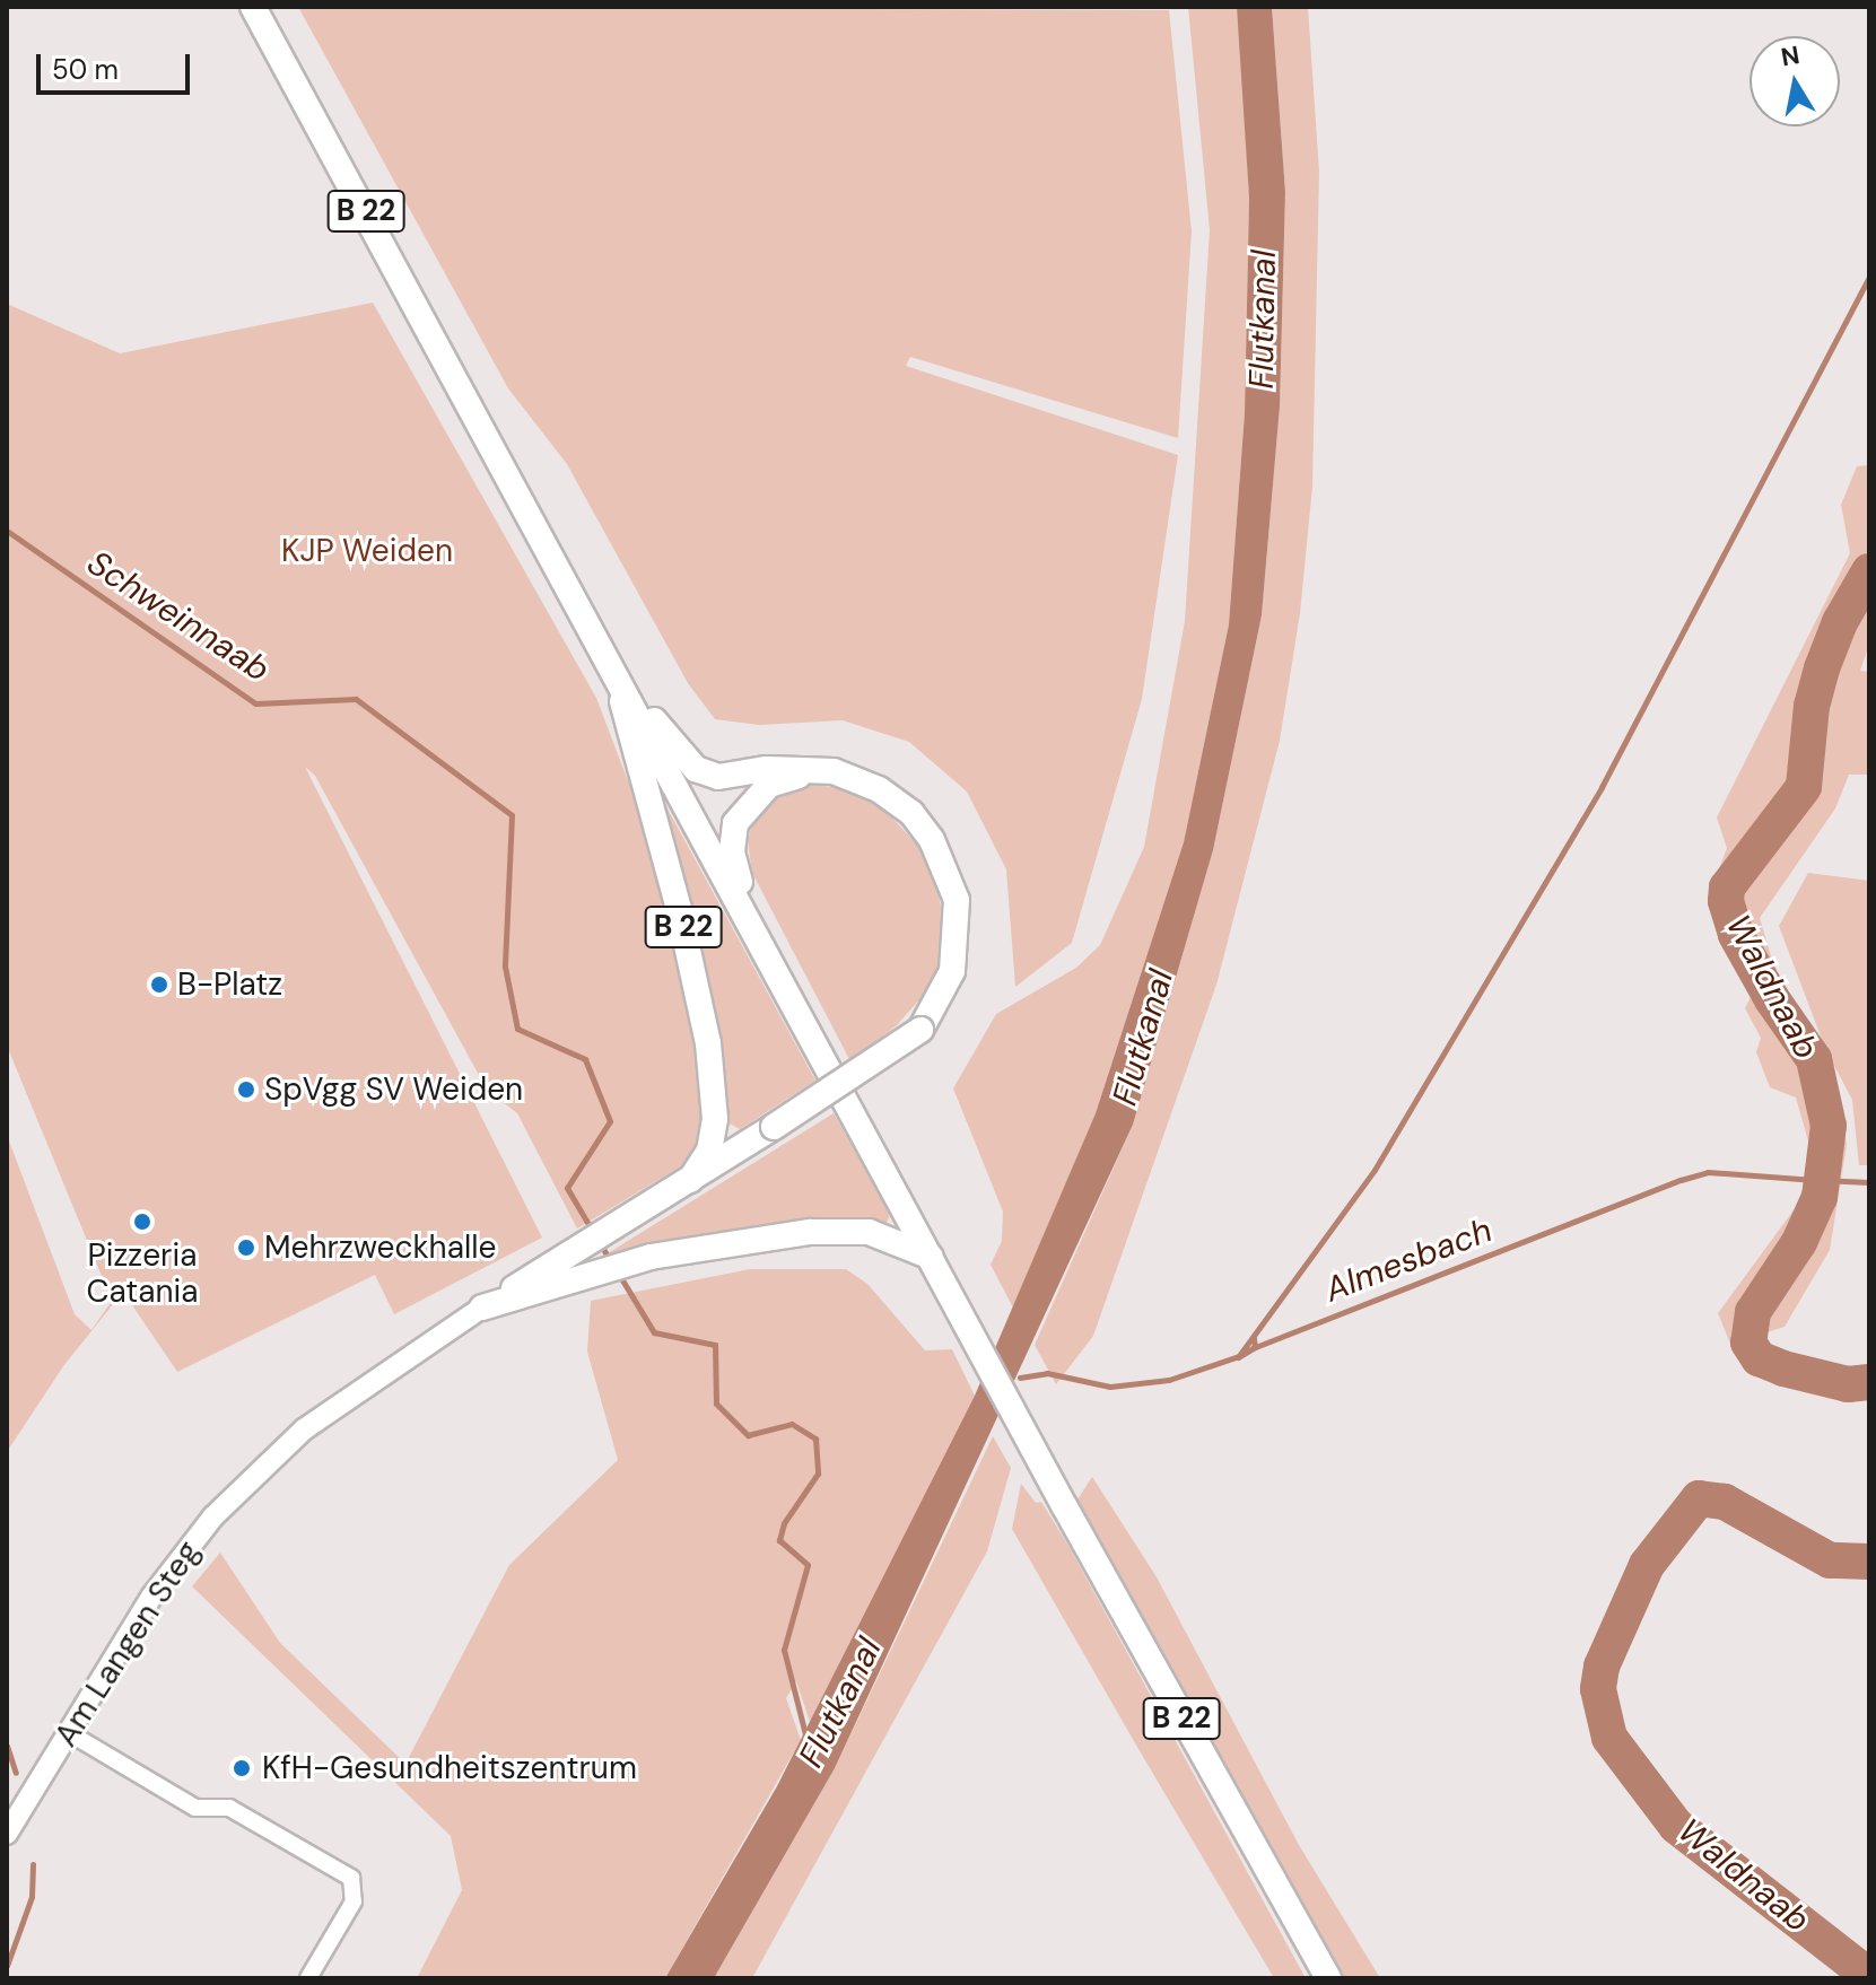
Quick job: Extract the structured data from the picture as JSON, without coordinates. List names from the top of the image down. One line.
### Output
{"streets":{"main road":["B 22"],"street":["Am Langen Steg"]},"water":["Flutkanal","Schweinnaab","Waldnaab","Almesbach"],"parks":["KJP Weiden"],"places":["B-Platz","SpVgg SV Weiden","Pizzeria Catania","Mehrzweckhalle","KfH-Gesundheitszentrum"],"scale_bar":"50 m","north":"top"}
